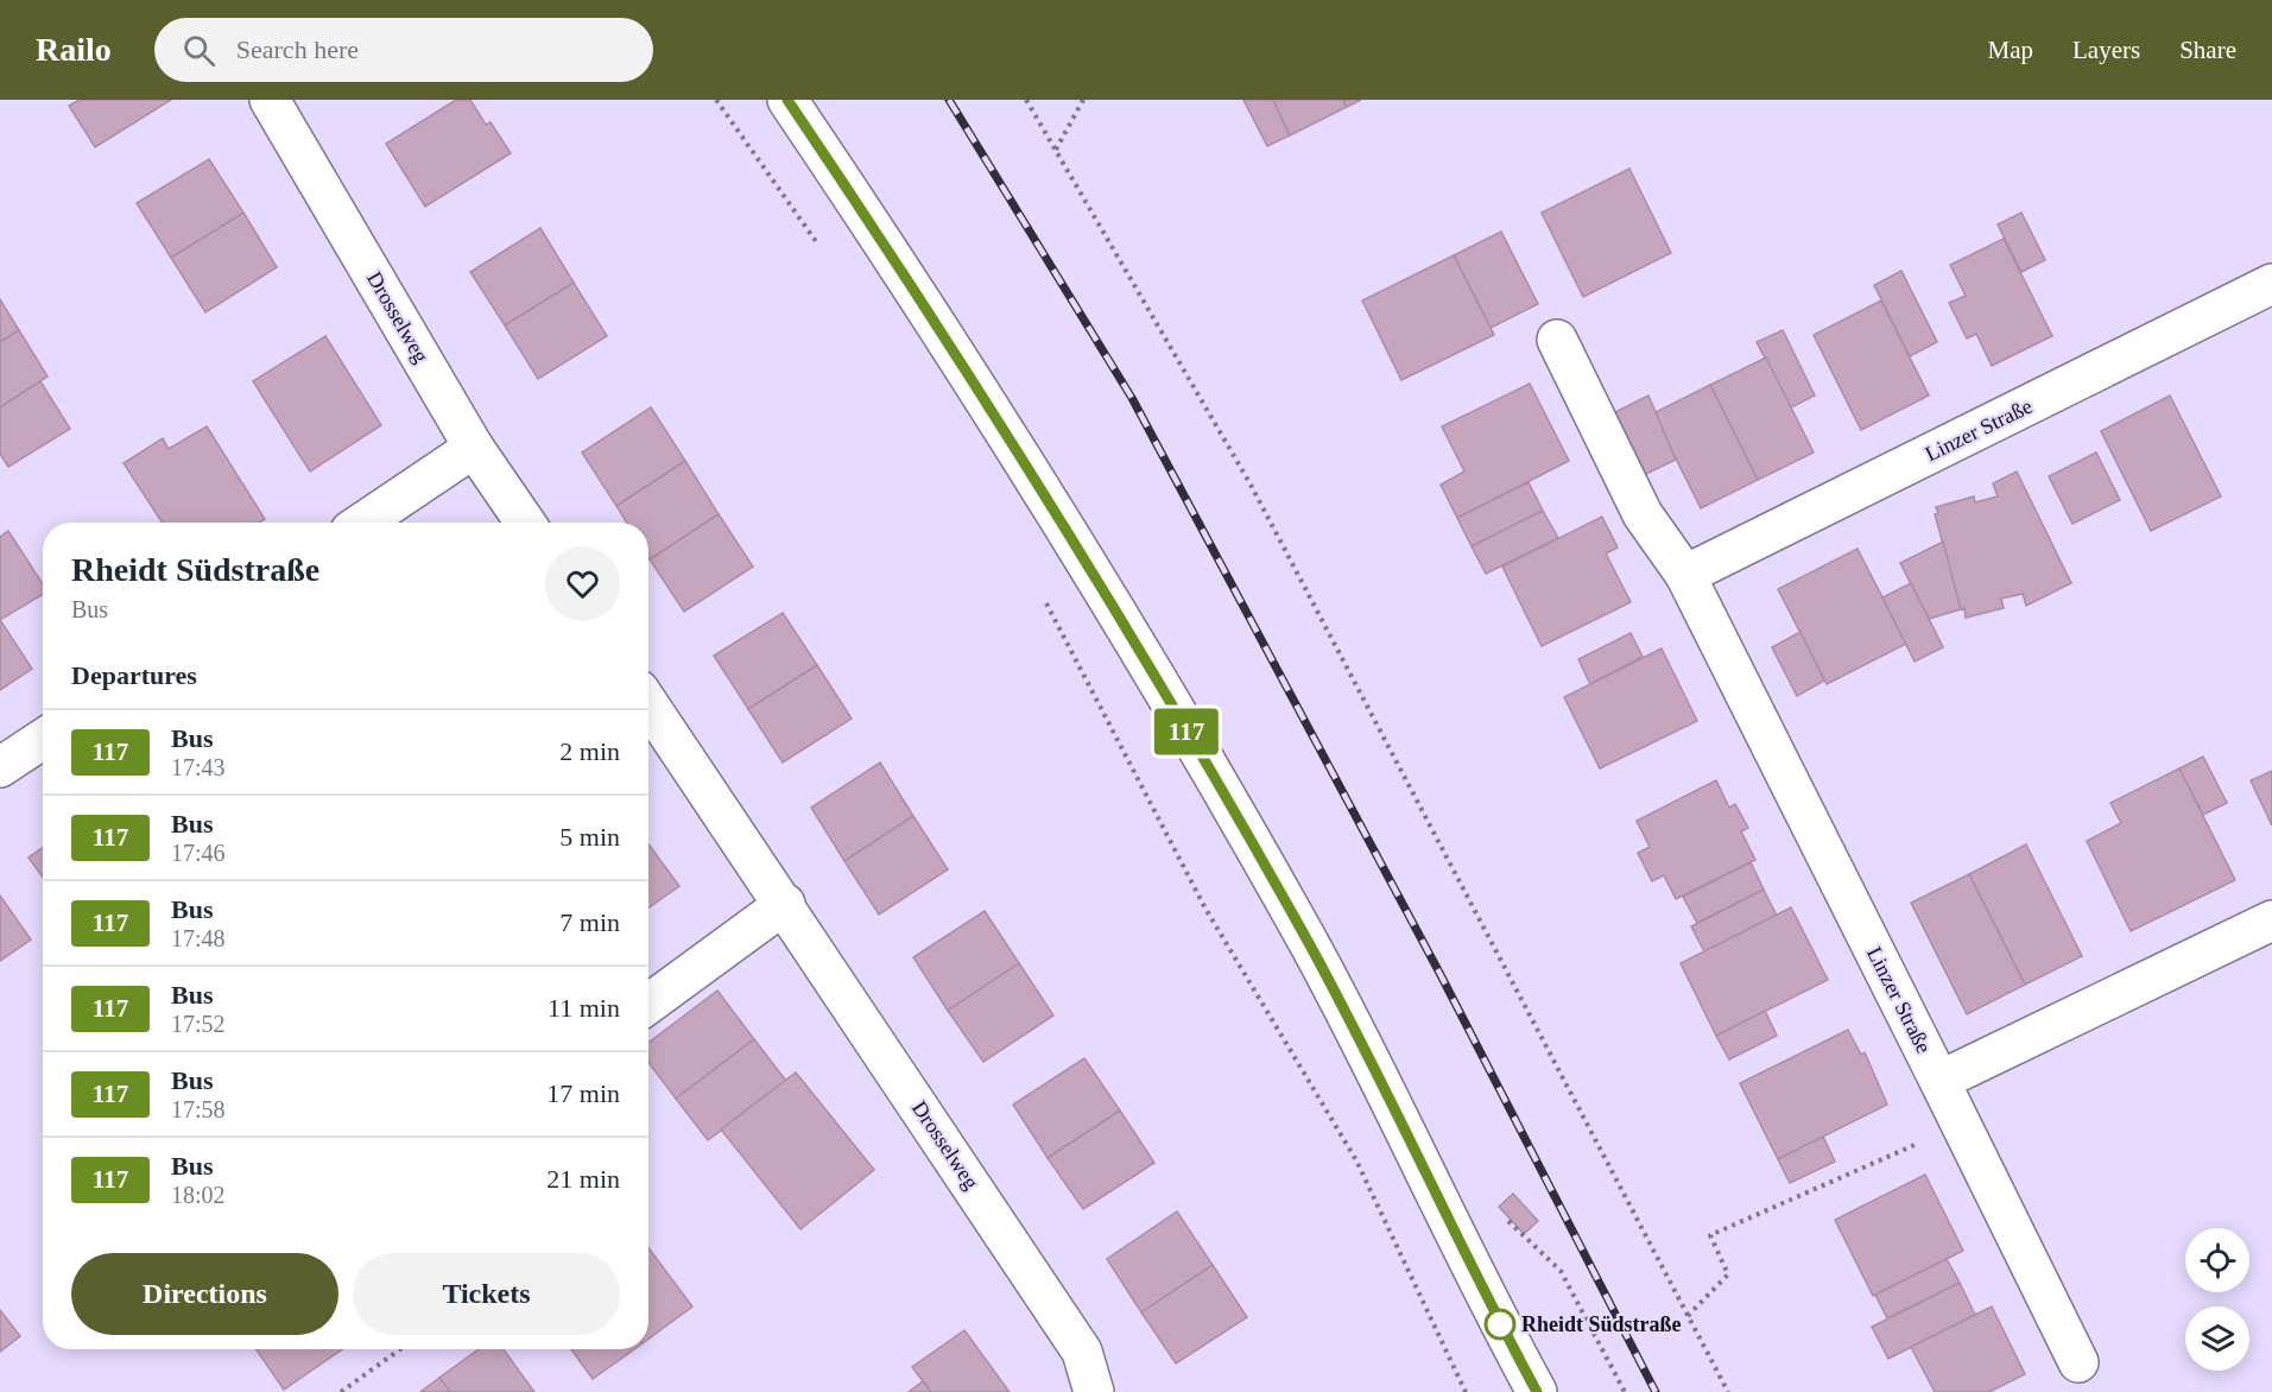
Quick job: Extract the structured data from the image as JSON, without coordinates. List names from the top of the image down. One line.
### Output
{"streets":{"street":["Drosselweg","Linzer Straße"]},"places":["Rheidt Südstraße"],"lines":["bus line 117"],"page":{"header":"Railo","search":"Search here","nav":["Map","Layers","Share"],"on_map":"117","heading":[["Rheidt Südstraße","Bus"],"Departures"],"list":[{"mark":"117","name":"Bus","note":"17:43","value":"2 min"},{"mark":"117","name":"Bus","note":"17:46","value":"5 min"},{"mark":"117","name":"Bus","note":"17:48","value":"7 min"},{"mark":"117","name":"Bus","note":"17:52","value":"11 min"},{"mark":"117","name":"Bus","note":"17:58","value":"17 min"},{"mark":"117","name":"Bus","note":"18:02","value":"21 min"}],"buttons":["Directions","Tickets"]}}
